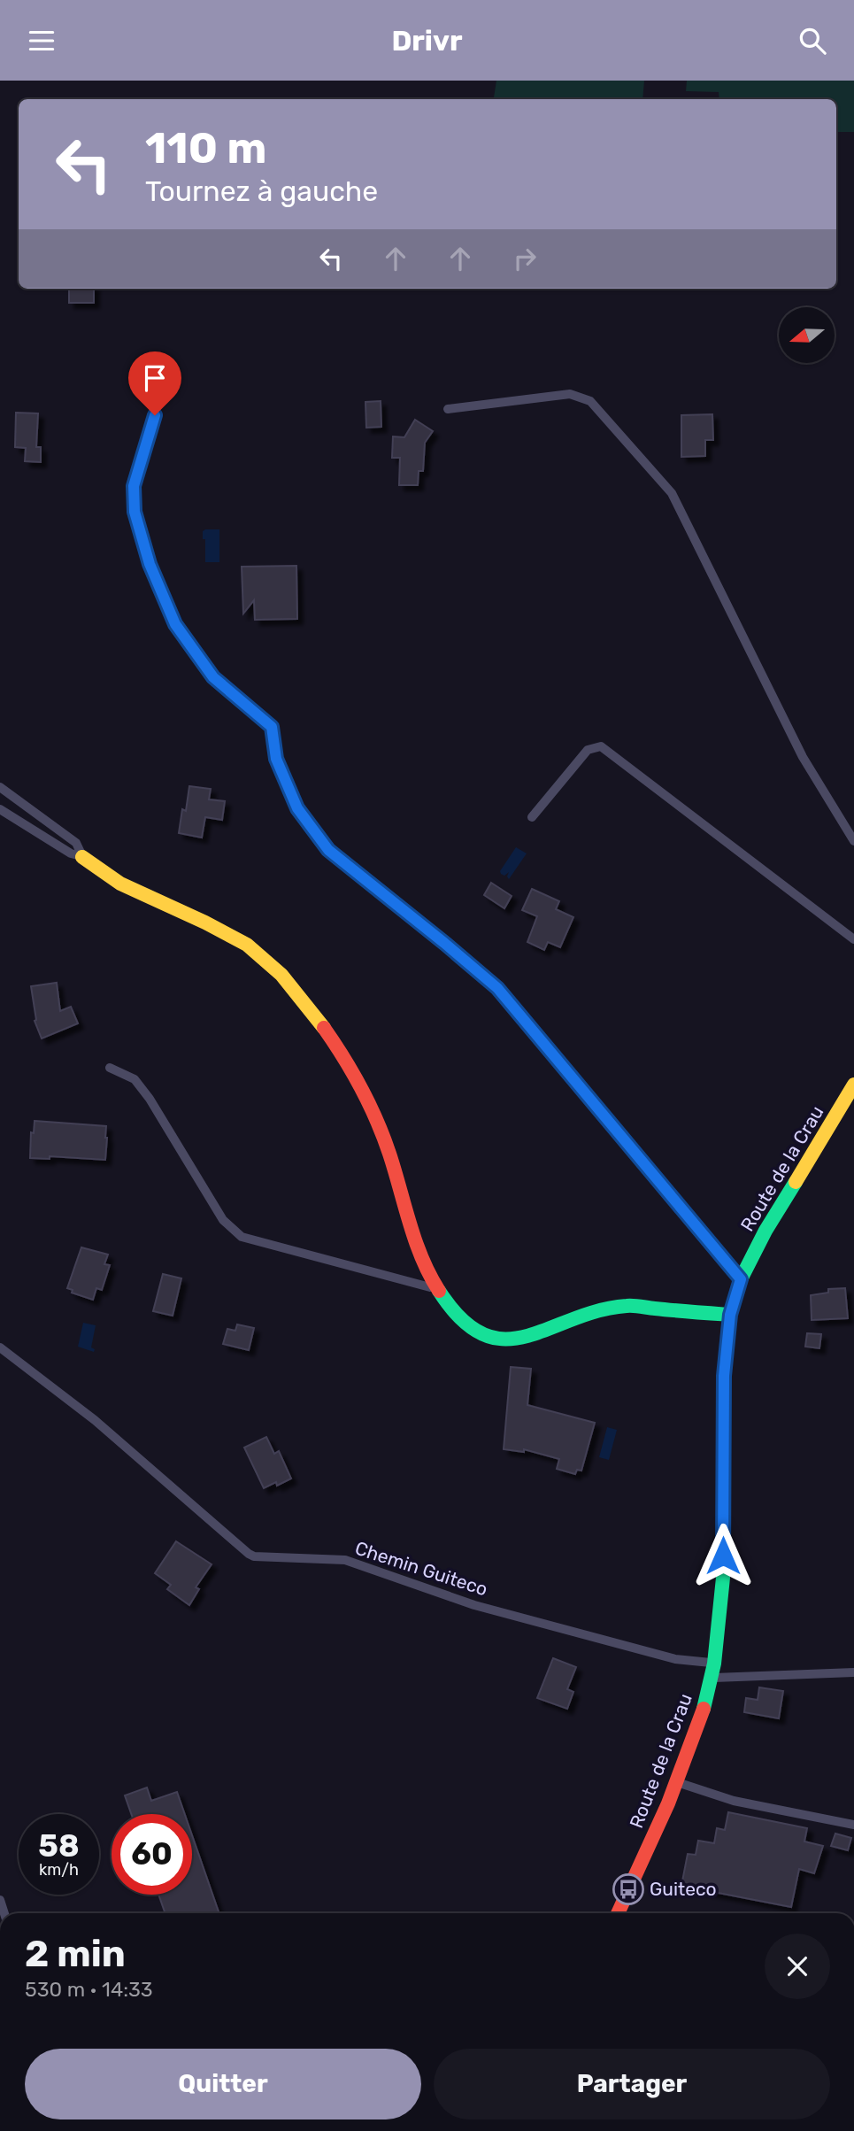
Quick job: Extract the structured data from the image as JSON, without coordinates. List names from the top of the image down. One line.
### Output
{"streets":{"street":["Route de la Crau"],"lane":["Chemin Guiteco"]},"crossings":[["Route de la Crau","Chemin Guiteco"]],"places":{"bus stop":["Guiteco"]},"north":"left","page":{"header":"Drivr","turn":["110 m","Tournez à gauche"],"speed":"58 km/h","limit":"60","heading":["2 min","530 m · 14:33"],"buttons":["Quitter","Partager"]}}
